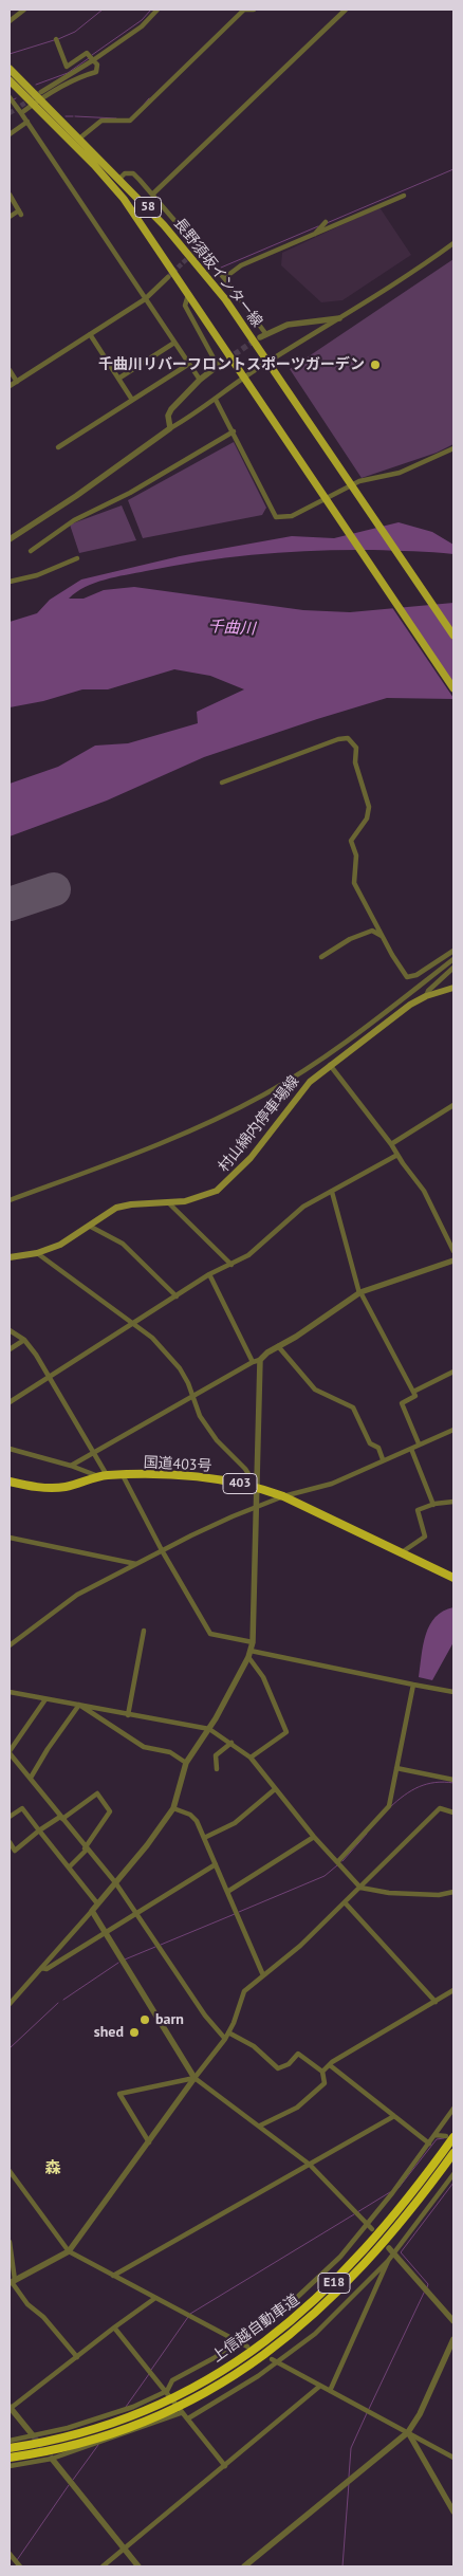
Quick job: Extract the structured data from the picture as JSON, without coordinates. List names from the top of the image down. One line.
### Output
{"streets":{"highway":["国道403号","403","E18","上信越自動車道"],"main road":["58","長野須坂インター線","村山綿内停車場線"]},"districts":["森"],"water":["千曲川"],"places":["千曲川リバーフロントスポーツガーデン","barn","shed"]}
